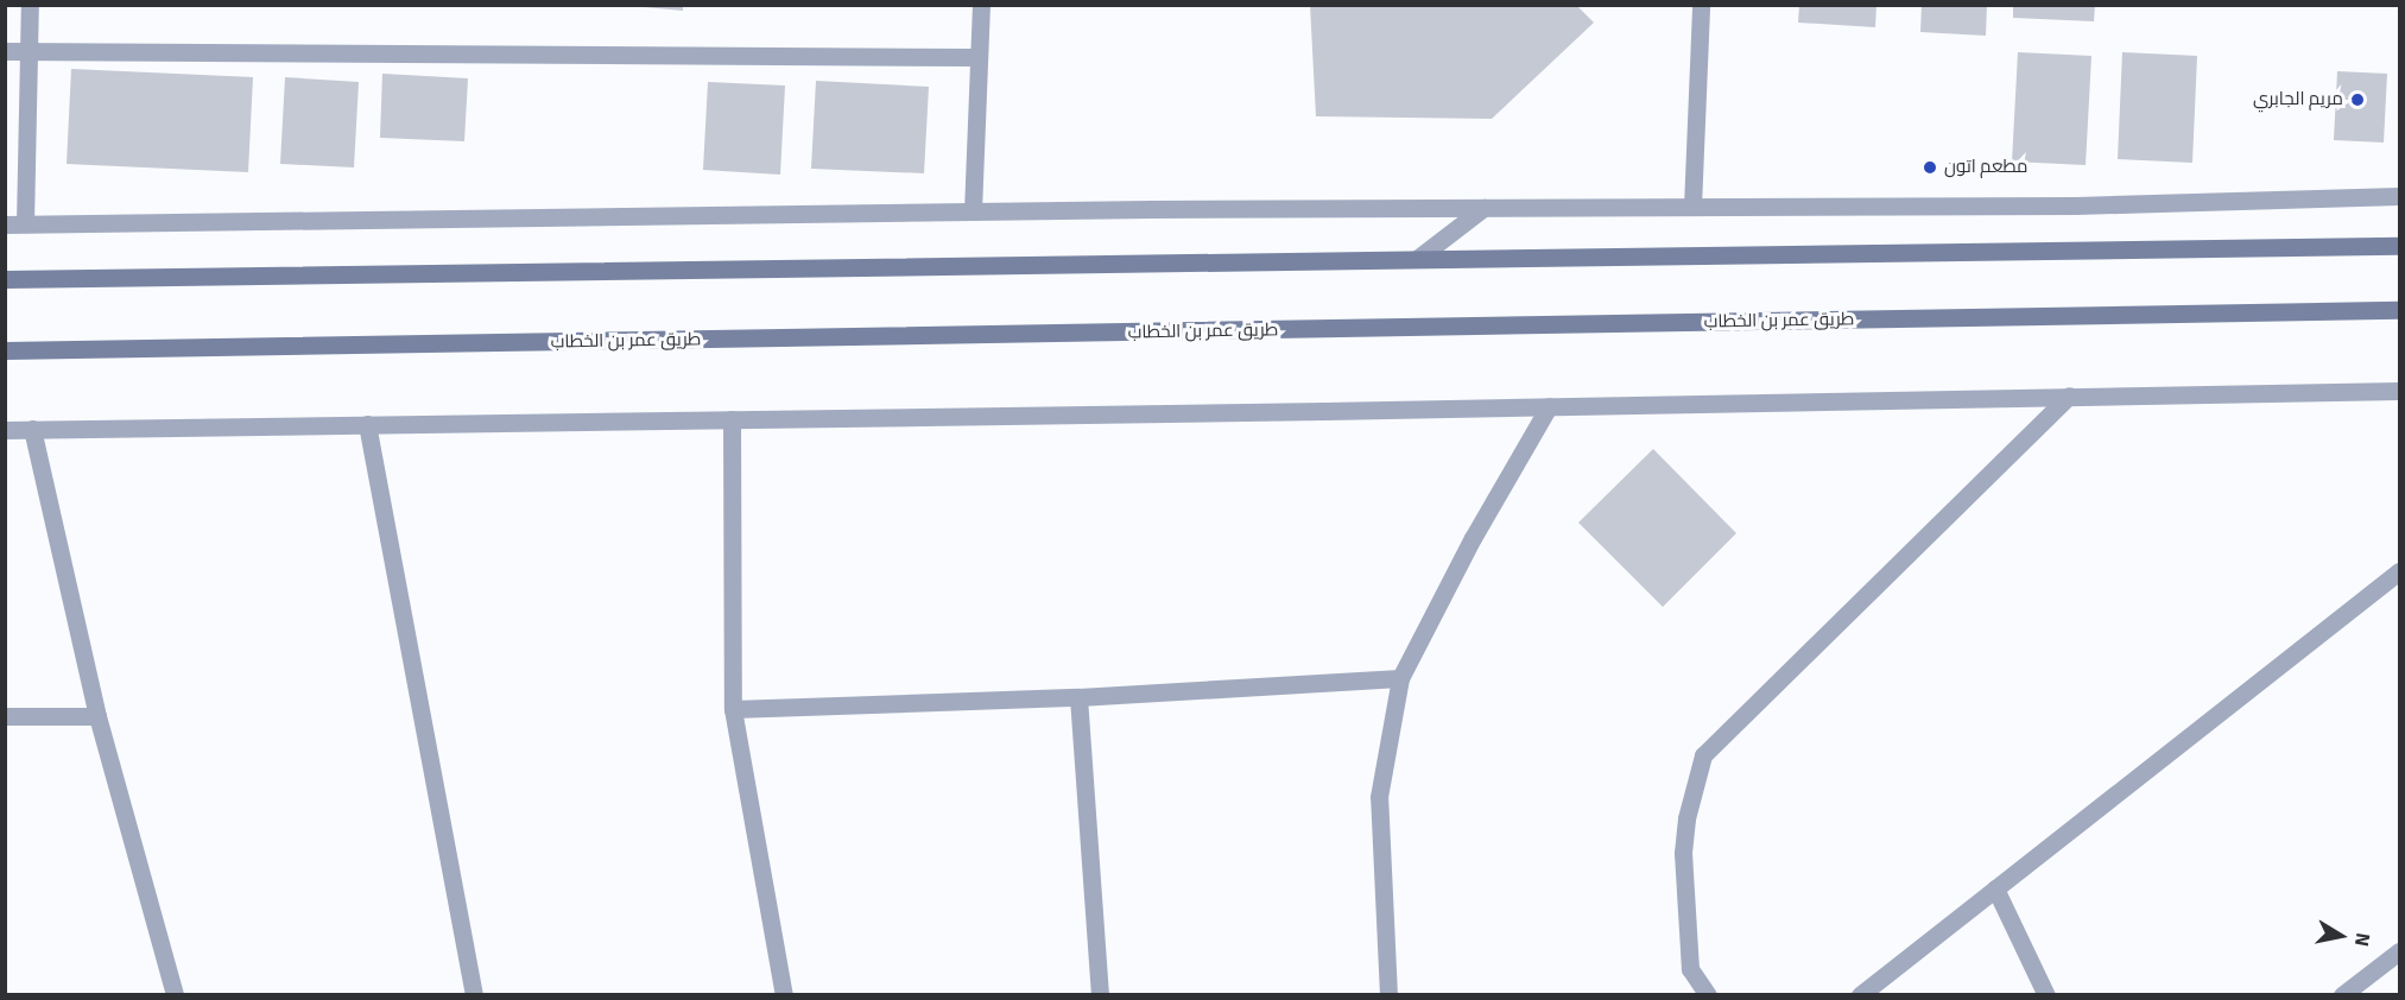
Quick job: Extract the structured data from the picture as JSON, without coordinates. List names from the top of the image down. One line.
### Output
{"streets":{"main road":["طريق عمر بن الخطاب"]},"places":["مريم الجابري","مطعم اتون"],"north":"right"}
